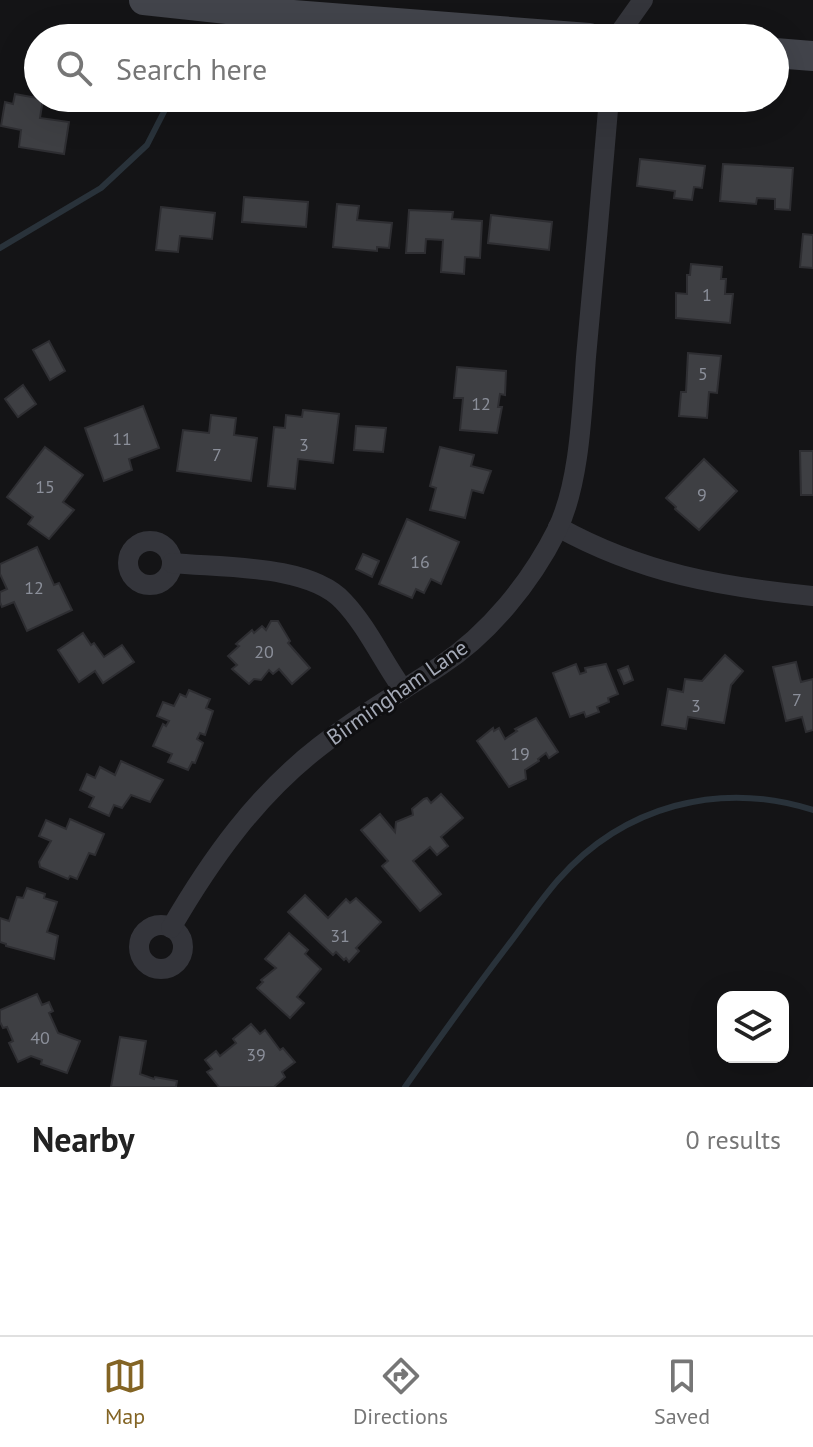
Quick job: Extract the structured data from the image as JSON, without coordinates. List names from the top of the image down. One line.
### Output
{"streets":{"street":["Birmingham Lane"]},"house_numbers":["1","5","12","11","3","7","15","9","16","12","20","7","3","19","31","40","39"],"page":{"search":"Search here","heading":["Nearby","0 results"],"nav":["Map","Directions","Saved"]}}
